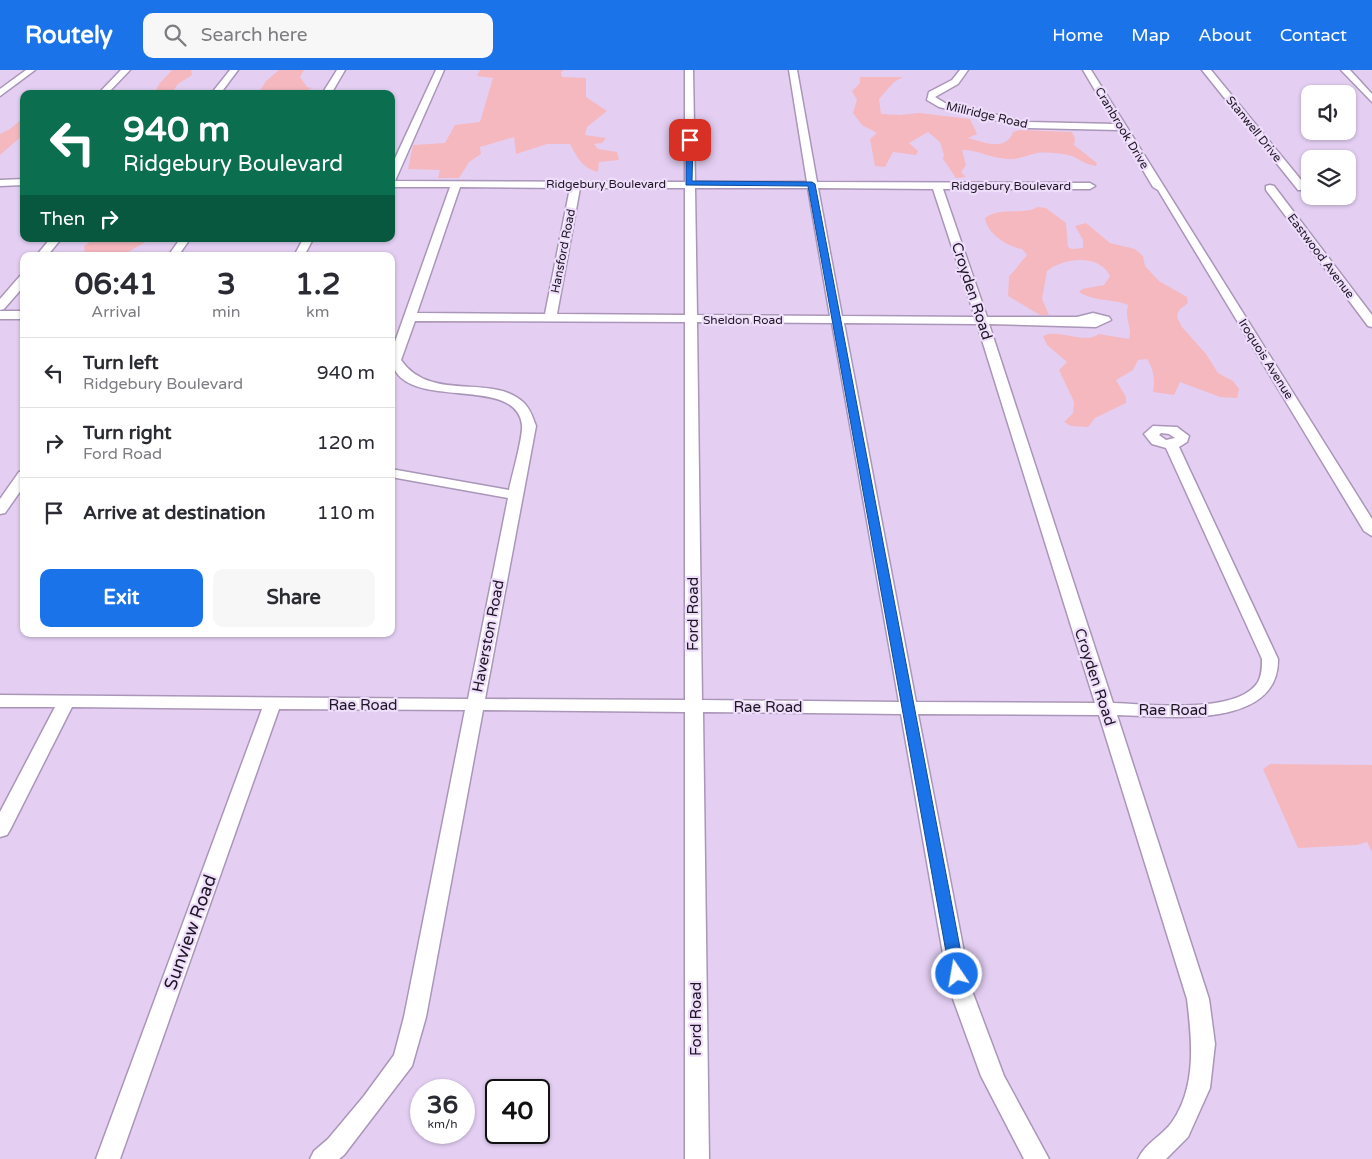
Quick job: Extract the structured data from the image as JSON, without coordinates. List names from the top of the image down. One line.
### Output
{"streets":{"street":["Millridge Road","Cranbrook Drive","Stanwell Drive","Ridgebury Boulevard","Hansford Road","Eastwood Avenue","Croyden Road","Sheldon Road","Iroquois Avenue","Ford Road","Haverston Road","Rae Road","Sunview Road"]},"crossings":[["Millridge Road","Cranbrook Drive"],["Cranbrook Drive","Iroquois Avenue"],["Ridgebury Boulevard","Hansford Road"],["Ridgebury Boulevard","Croyden Road"],["Ridgebury Boulevard","Ford Road"],["Ridgebury Boulevard","Haverston Road"],["Hansford Road","Sheldon Road"],["Croyden Road","Sheldon Road"],["Croyden Road","Rae Road"],["Sheldon Road","Ford Road"],["Sheldon Road","Haverston Road"],["Ford Road","Rae Road"],["Haverston Road","Rae Road"],["Rae Road","Sunview Road"]],"page":{"header":"Routely","search":"Search here","nav":["Home","Map","About","Contact"],"turn":["940 m","Ridgebury Boulevard"],"then":"Then","eta":["06:41","Arrival","3","min","1.2","km"],"list":[{"name":"Turn left","note":"Ridgebury Boulevard","value":"940 m"},{"name":"Turn right","note":"Ford Road","value":"120 m"},{"name":"Arrive at destination","value":"110 m"}],"buttons":["Exit","Share"],"speed":"36 km/h","limit":"40"}}
